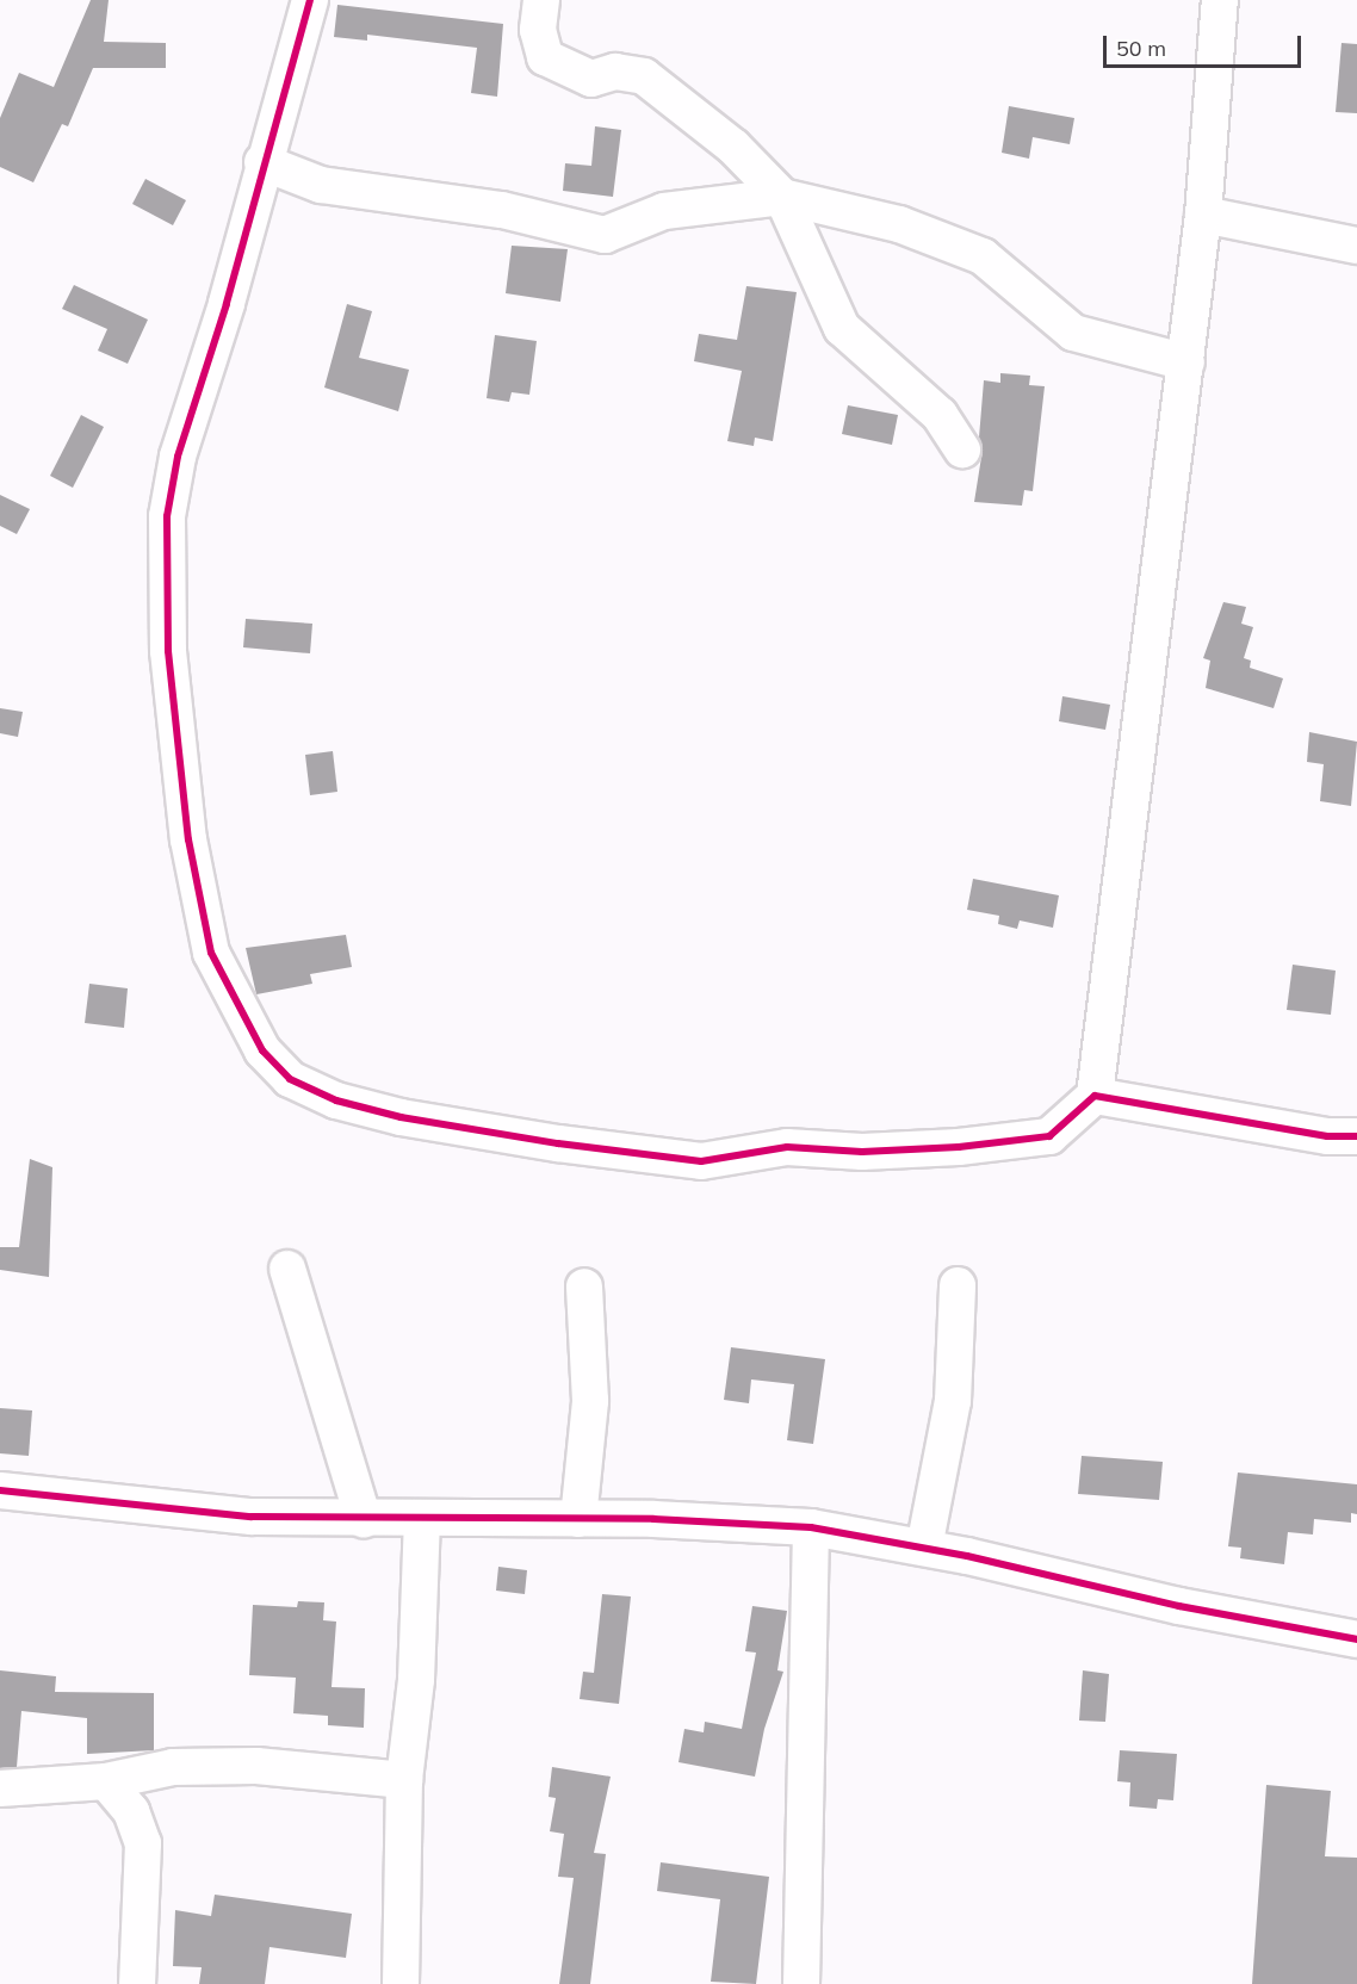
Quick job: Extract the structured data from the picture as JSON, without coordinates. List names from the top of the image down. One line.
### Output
{"scale_bar":"50 m"}
